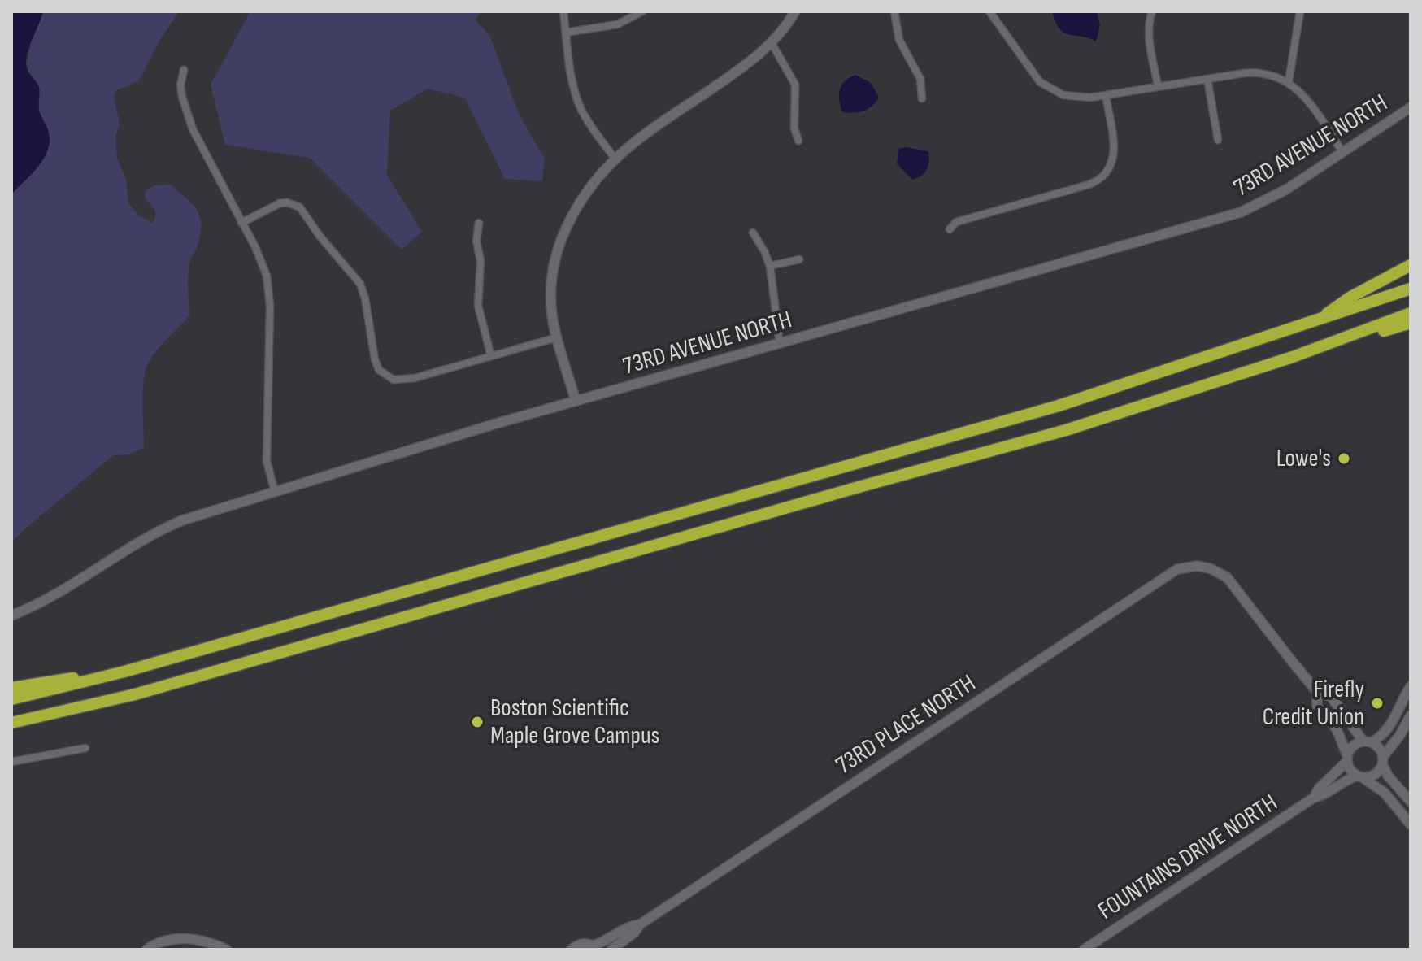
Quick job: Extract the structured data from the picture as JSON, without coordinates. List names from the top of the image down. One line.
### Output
{"streets":{"street":["73RD AVENUE NORTH","73RD PLACE NORTH","FOUNTAINS DRIVE NORTH"]},"places":["Lowe's","Firefly Credit Union","Boston Scientific Maple Grove Campus"]}
